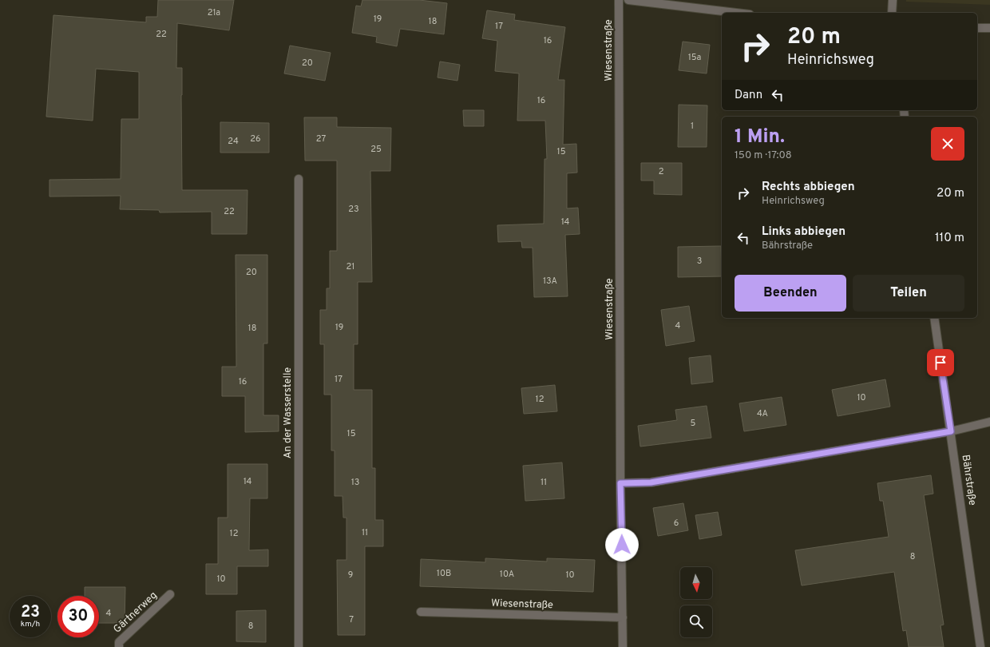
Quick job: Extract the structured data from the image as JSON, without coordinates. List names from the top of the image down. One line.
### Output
{"streets":{"street":["Wiesenstraße","An der Wasserstelle","Bährstraße","Gärtnerweg"]},"house_numbers":["21a","19","18","17","22","16","15a","20","16","1","26","27","24","25","15","2","23","22","14","3","21","20","13A","4","19","18","17","16","10","12","4A","5","15","14","13","11","6","11","12","8","10B","10A","9","10","10","4","7","8"],"north":"bottom","page":{"turn":["20 m","Heinrichsweg"],"then":"Dann","heading":["1 Min.","150 m · 17:08"],"list":[{"name":"Rechts abbiegen","note":"Heinrichsweg","value":"20 m"},{"name":"Links abbiegen","note":"Bährstraße","value":"110 m"}],"buttons":["Beenden","Teilen"],"speed":"23 km/h","limit":"30"}}
